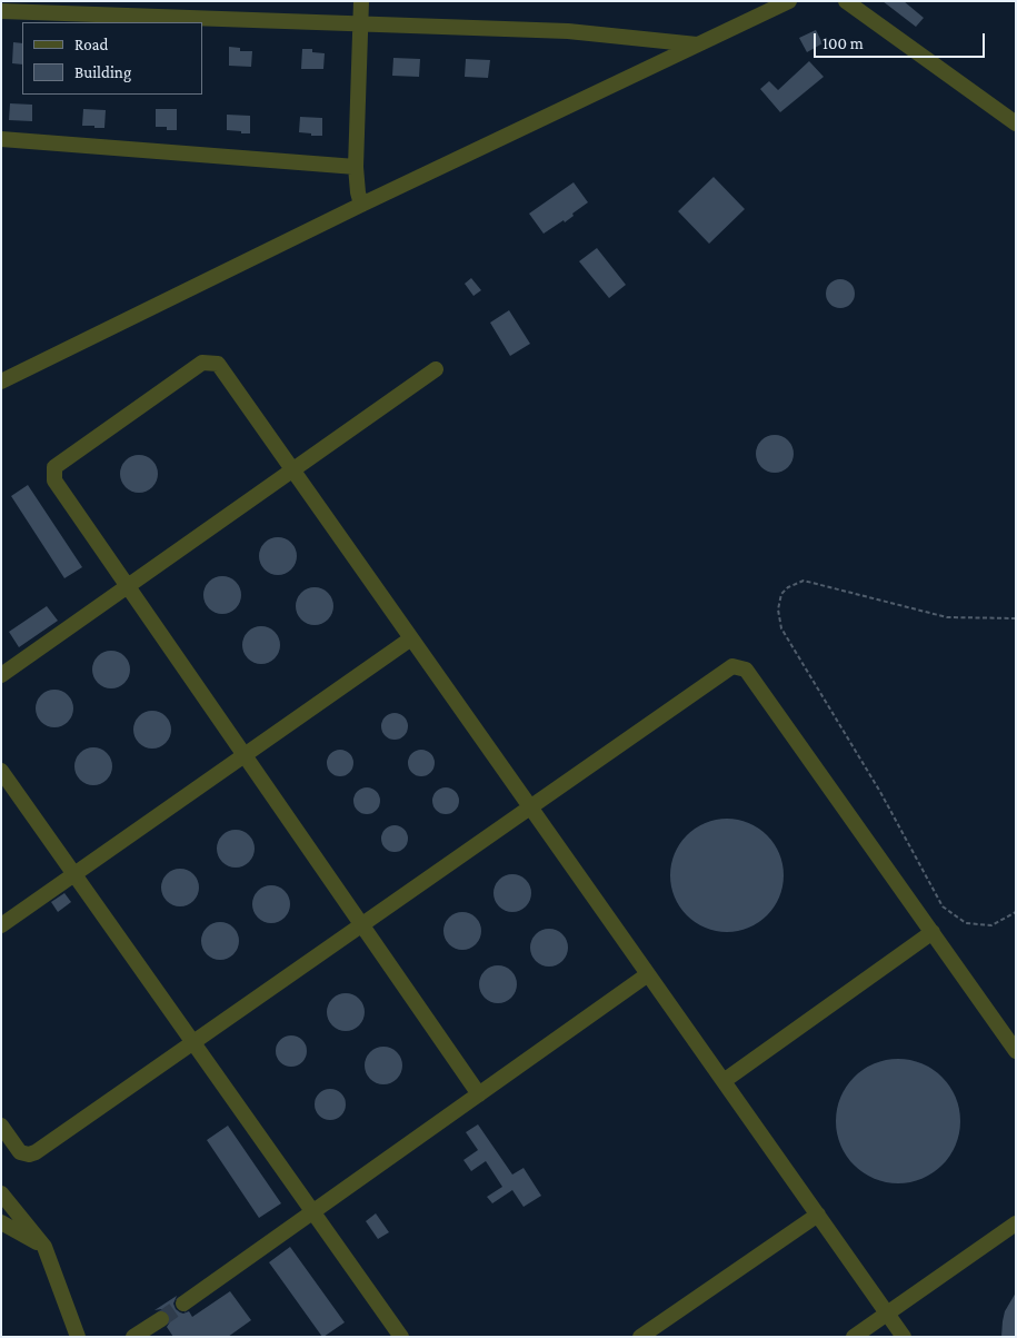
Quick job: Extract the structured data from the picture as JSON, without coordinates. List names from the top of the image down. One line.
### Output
{"legend":["Road","Building"],"scale_bar":"100 m"}
